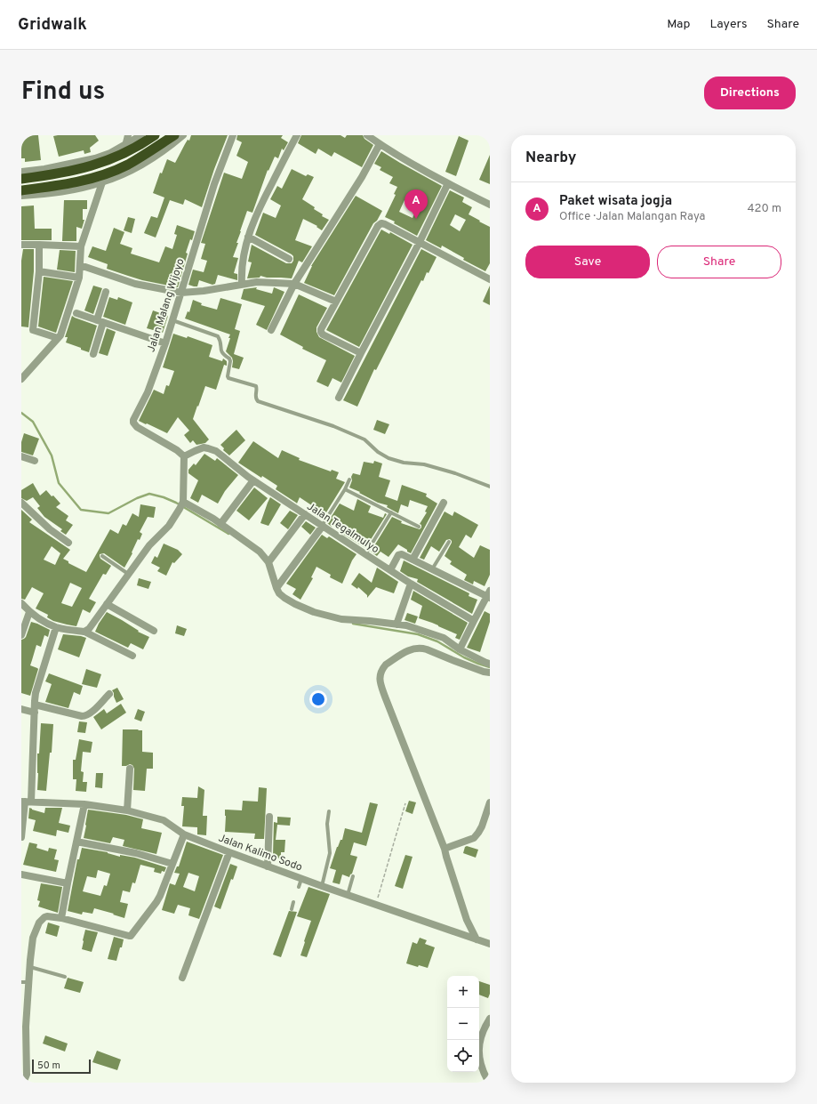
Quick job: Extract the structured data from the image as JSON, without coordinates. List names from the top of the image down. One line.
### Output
{"streets":{"street":["Jalan Malang Wijoyo","Jalan Tegalmulyo","Jalan Kalimo Sodo"]},"crossings":[["Jalan Malang Wijoyo","Jalan Tegalmulyo"]],"scale_bar":"50 m","page":{"header":"Gridwalk","nav":["Map","Layers","Share"],"title":"Find us","buttons":["Directions",["Save","Share"]],"heading":"Nearby","list":[{"mark":"A","name":"Paket wisata jogja","note":"Office · Jalan Malangan Raya","value":"420 m"}],"pins":"A","map_buttons":["+","−"],"scale":"50 m"}}
